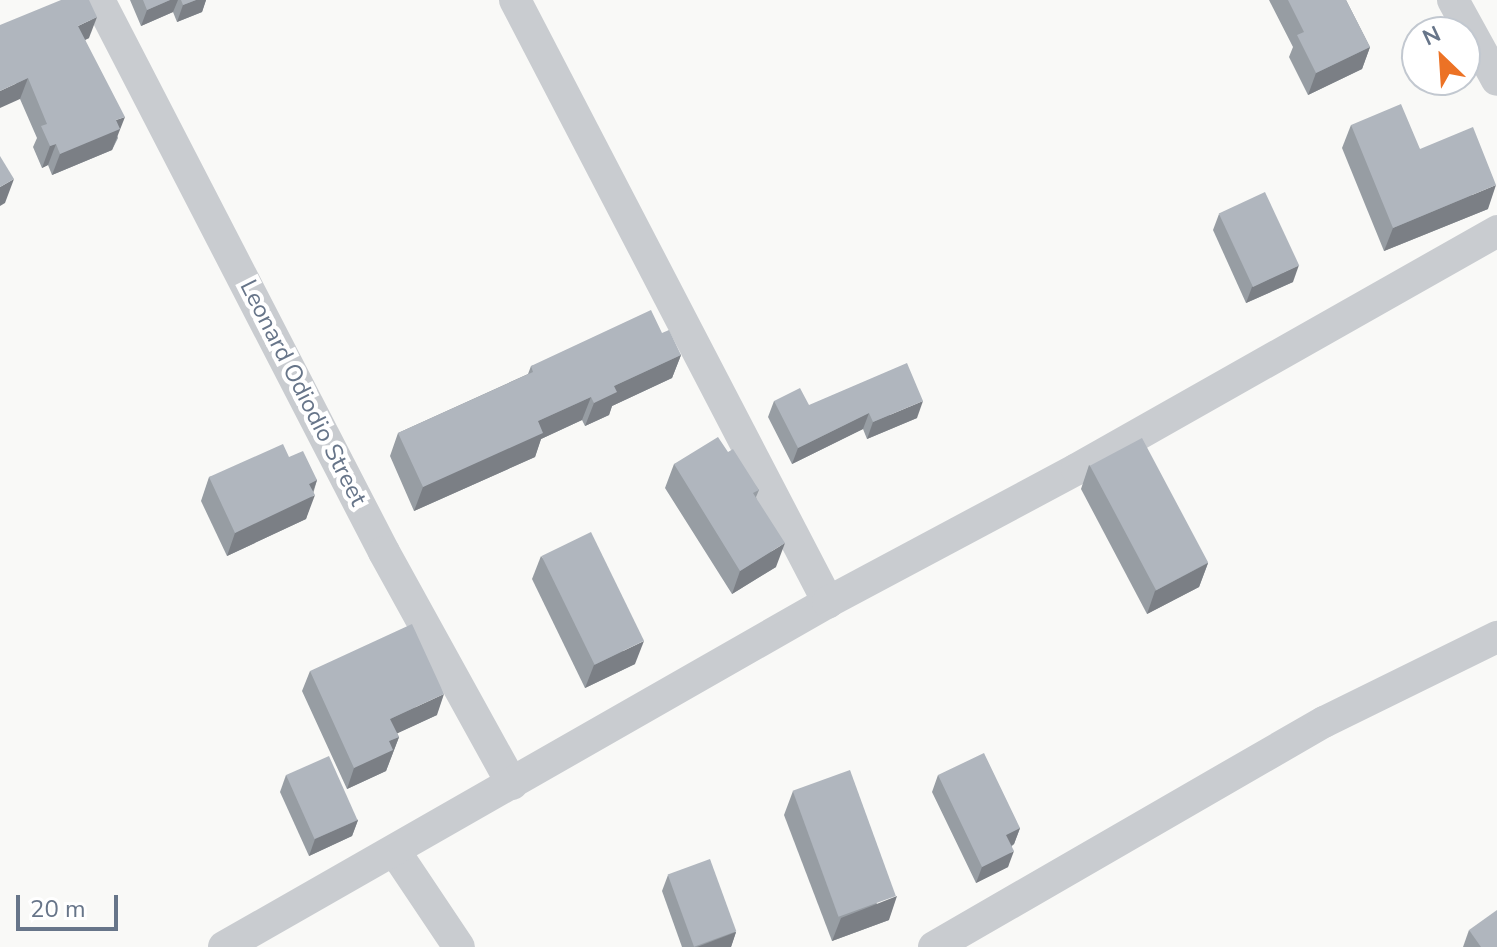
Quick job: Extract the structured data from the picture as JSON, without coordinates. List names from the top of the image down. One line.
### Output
{"streets":{"street":["Leonard Odiodio Street"]},"scale_bar":"20 m","north":"top left"}
